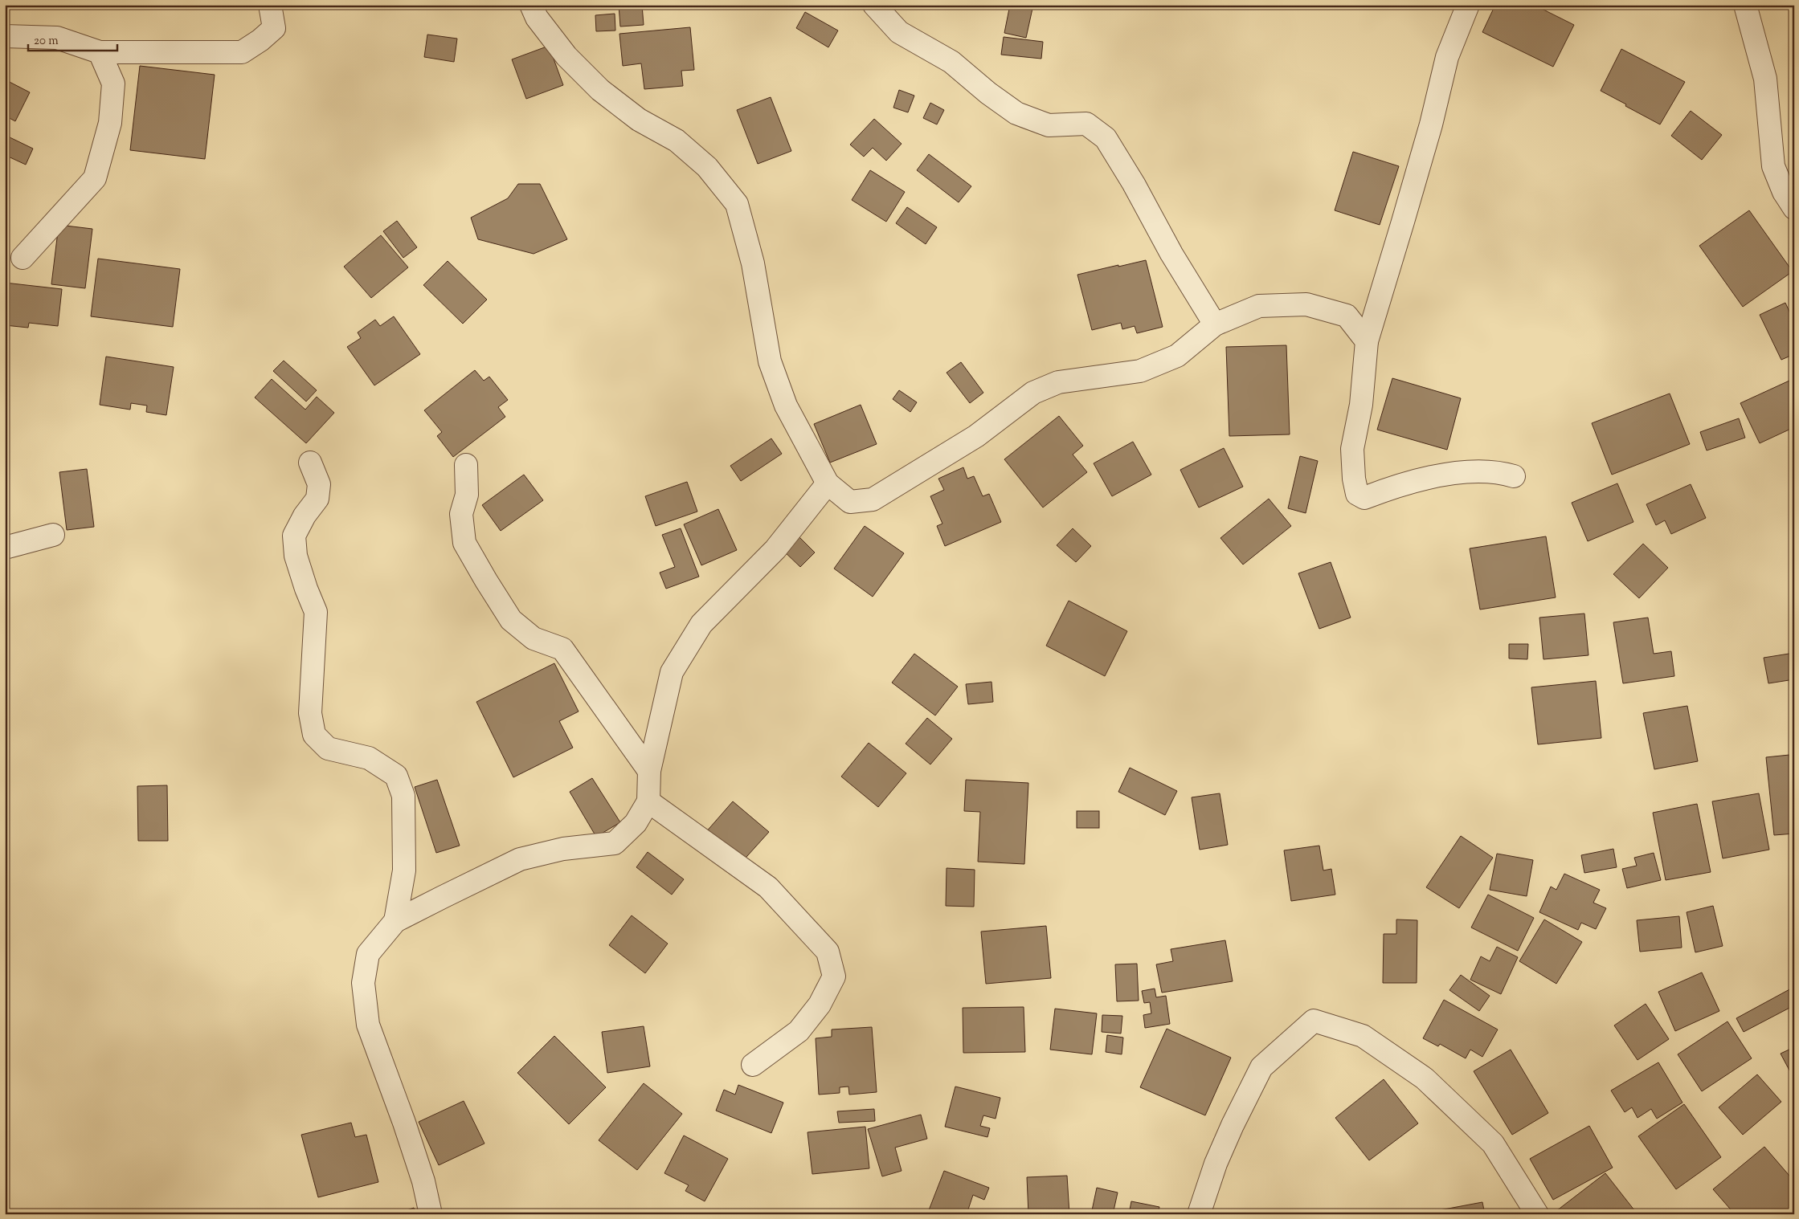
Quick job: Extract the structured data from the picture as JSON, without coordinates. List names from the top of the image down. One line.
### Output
{"scale_bar":"20 m"}
